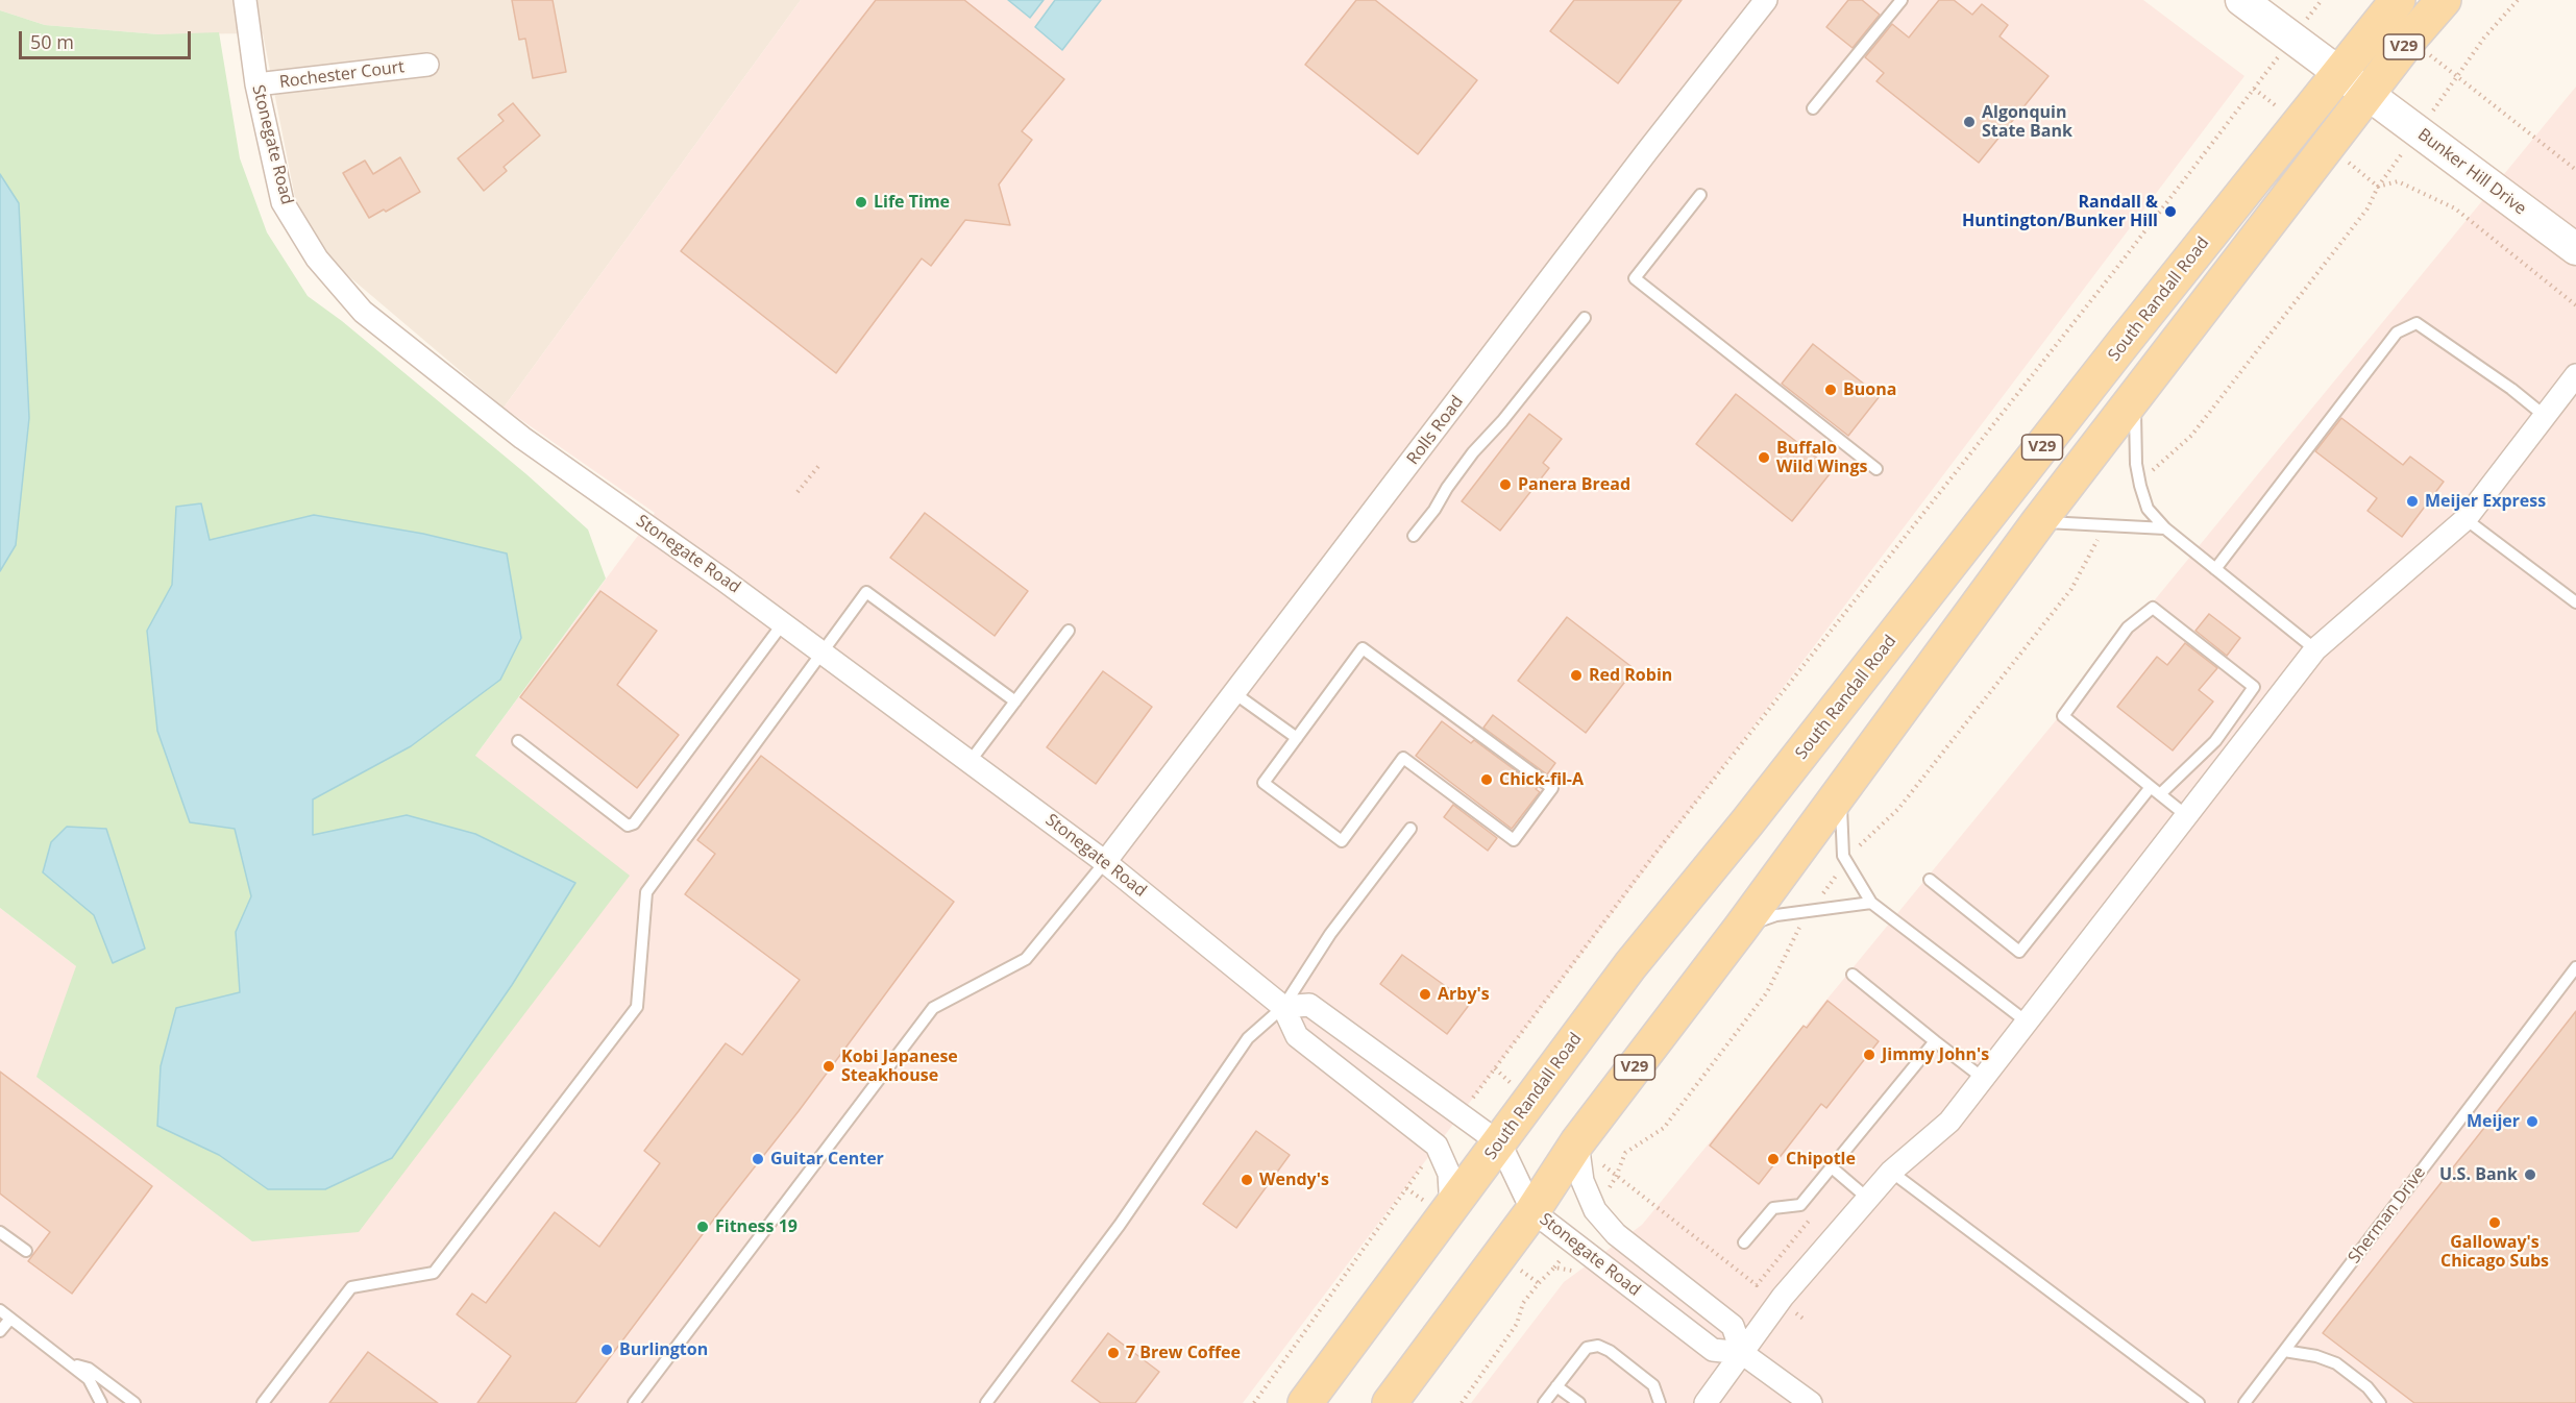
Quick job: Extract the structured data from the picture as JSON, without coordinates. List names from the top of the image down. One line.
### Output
{"streets":{"main road":["V29","South Randall Road"],"street":["Rochester Court","Stonegate Road","Bunker Hill Drive","Rolls Road"],"lane":["Sherman Drive"]},"crossings":[["V29","Stonegate Road"],["V29","Bunker Hill Drive"],["Rochester Court","Stonegate Road"],["Stonegate Road","South Randall Road"],["Stonegate Road","Rolls Road"],["Bunker Hill Drive","South Randall Road"]],"places":["Algonquin State Bank","Life Time","Randall & Huntington/Bunker Hill","Buona","Buffalo Wild Wings","Panera Bread","Meijer Express","Red Robin","Chick-fil-A","Arby's","Jimmy John's","Kobi Japanese Steakhouse","Meijer","Guitar Center","Chipotle","U.S. Bank","Wendy's","Galloway's Chicago Subs","Fitness 19","Burlington","7 Brew Coffee"],"scale_bar":"50 m"}
